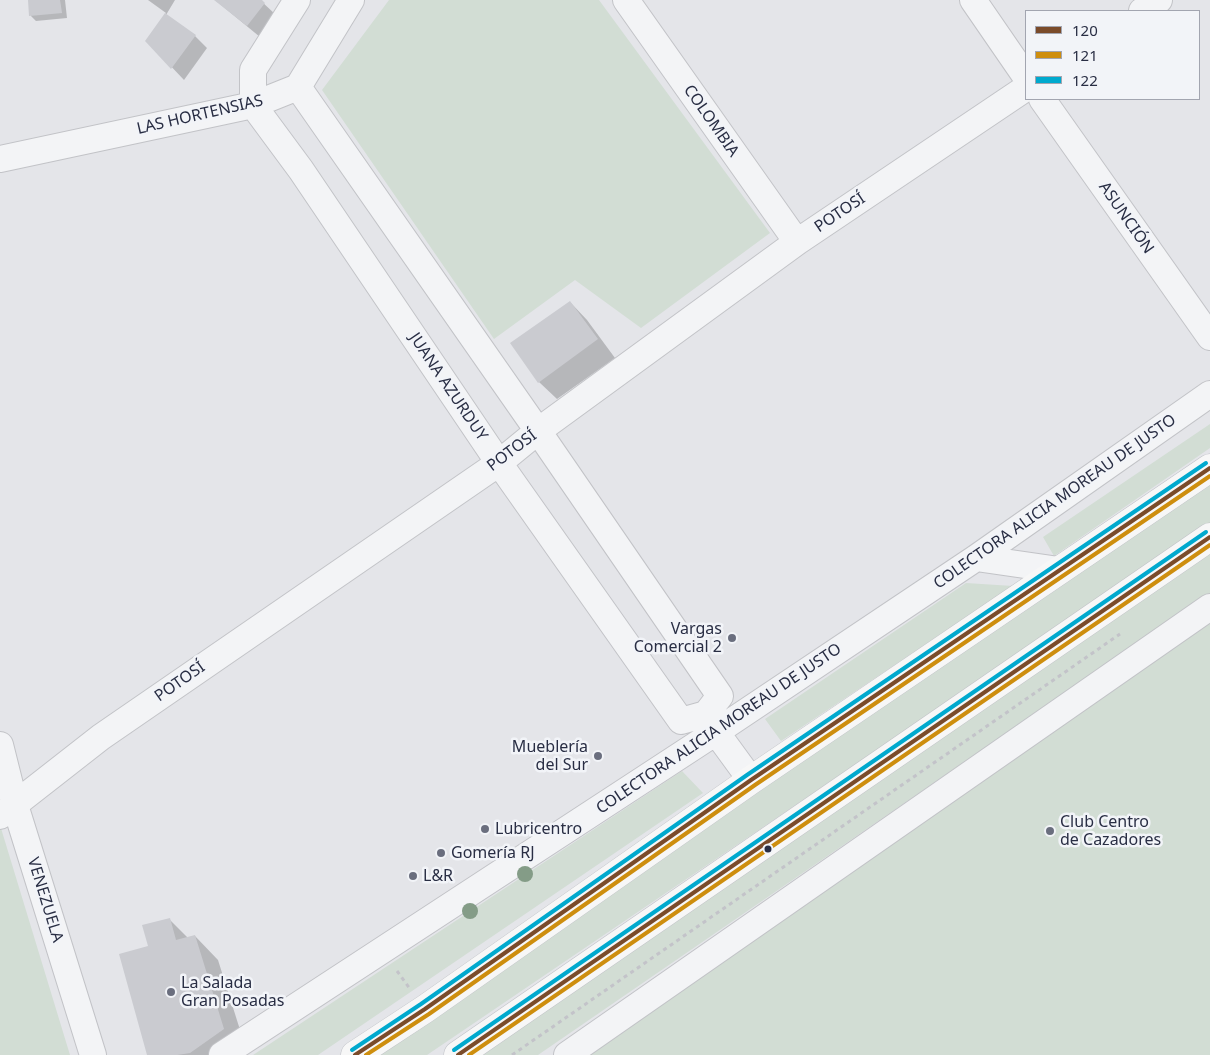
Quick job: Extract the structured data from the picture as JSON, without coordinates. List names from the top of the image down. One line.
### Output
{"streets":{"street":["LAS HORTENSIAS","COLOMBIA","POTOSÍ","ASUNCIÓN","JUANA AZURDUY","COLECTORA ALICIA MOREAU DE JUSTO","VENEZUELA"]},"crossings":[["LAS HORTENSIAS","JUANA AZURDUY"],["COLOMBIA","POTOSÍ"],["POTOSÍ","JUANA AZURDUY"],["POTOSÍ","VENEZUELA"],["JUANA AZURDUY","COLECTORA ALICIA MOREAU DE JUSTO"]],"places":["Vargas Comercial 2","Mueblería del Sur","Lubricentro","Club Centro de Cazadores","Gomería RJ","L&R","La Salada Gran Posadas"],"lines":["transit line 122","transit line 120","transit line 121"],"legend":["120","121","122"]}
